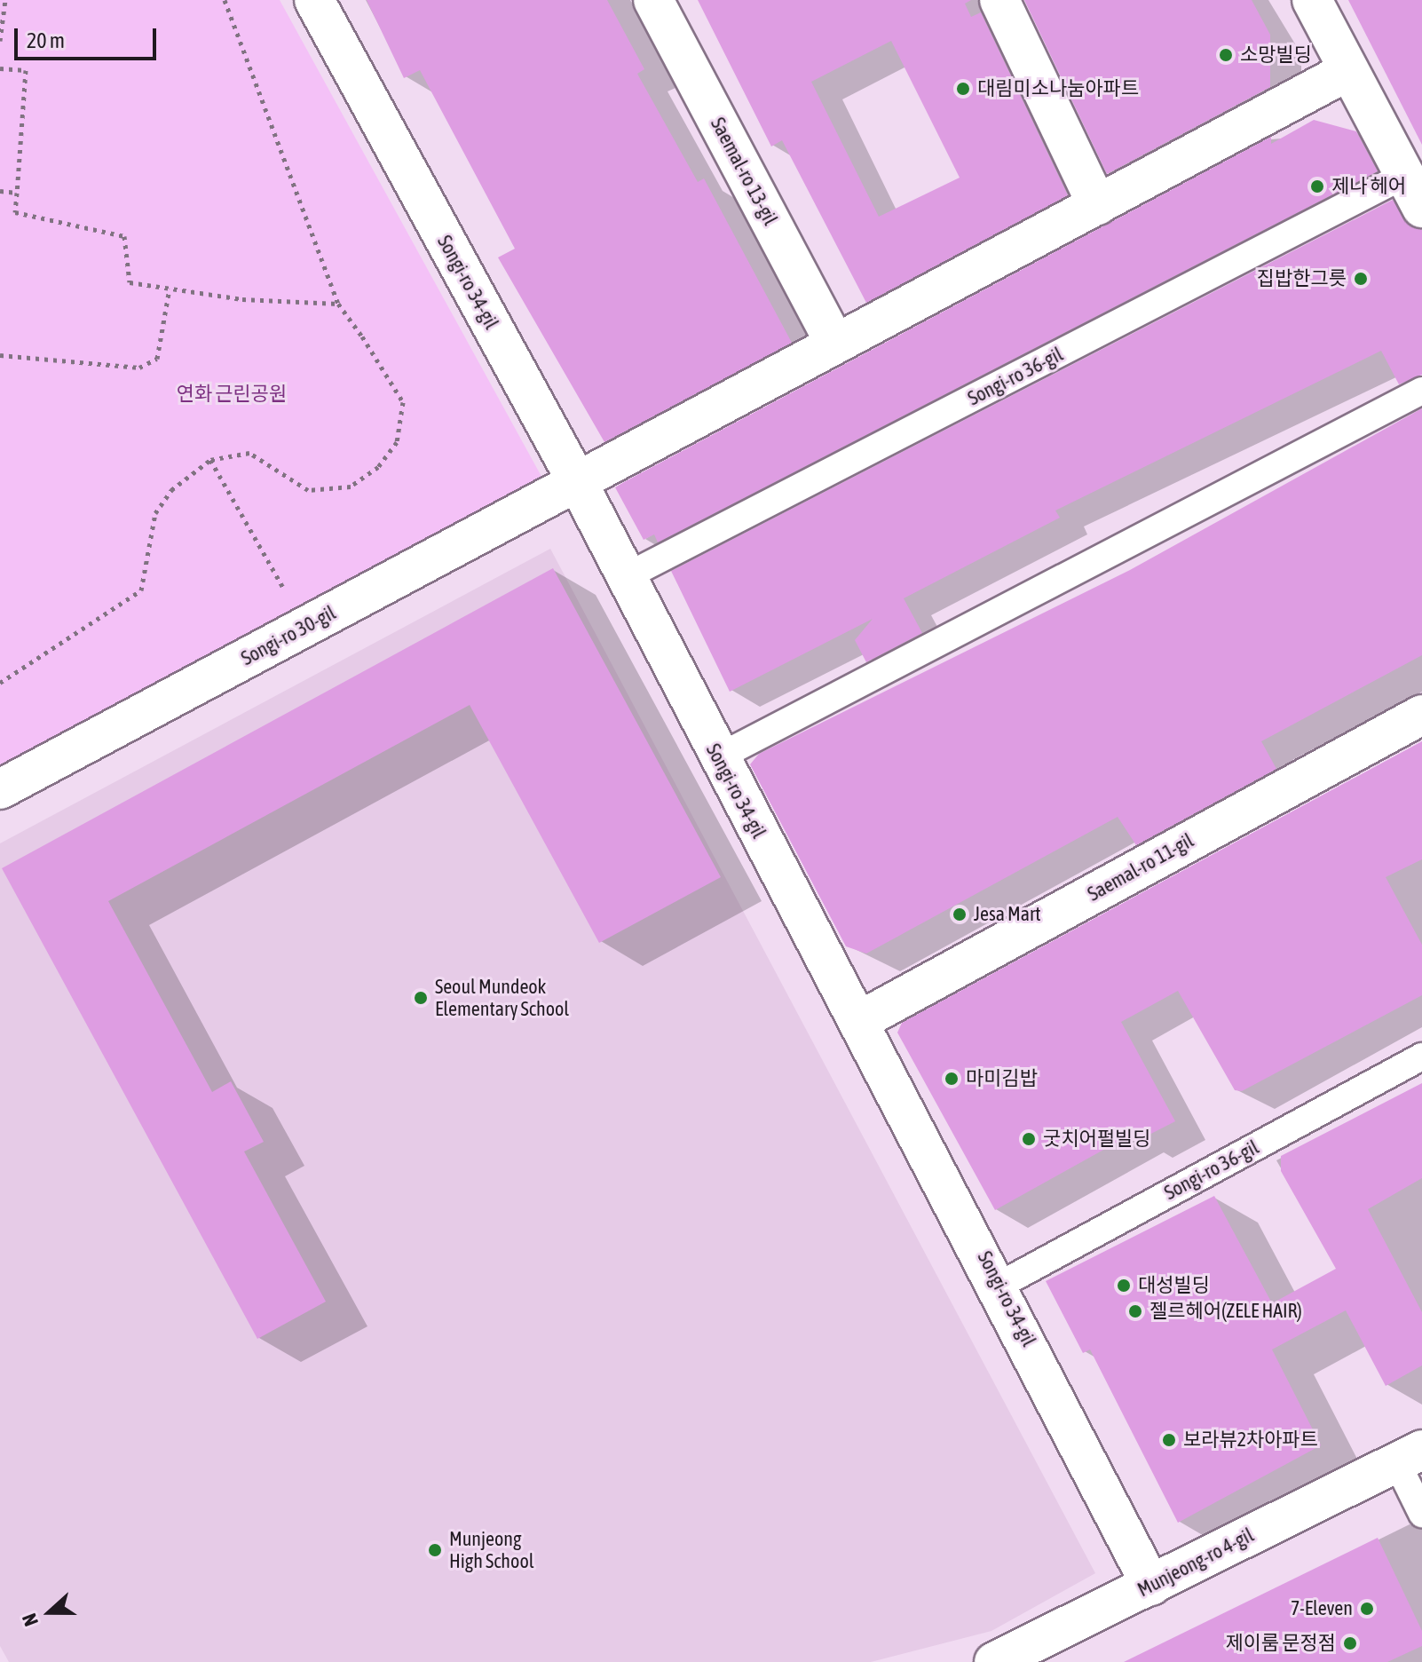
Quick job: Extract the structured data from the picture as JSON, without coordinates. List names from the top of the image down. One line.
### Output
{"streets":{"street":["Saemal-ro 13-gil","Songi-ro 34-gil","Songi-ro 36-gil","Songi-ro 30-gil","Saemal-ro 11-gil","Munjeong-ro 4-gil"]},"crossings":[["Songi-ro 34-gil","Songi-ro 36-gil"],["Songi-ro 34-gil","Songi-ro 30-gil"],["Songi-ro 34-gil","Saemal-ro 11-gil"],["Songi-ro 34-gil","Munjeong-ro 4-gil"]],"parks":["연화 근린공원"],"places":["소망빌딩","대림미소나눔아파트","제나 헤어","집밥한그릇","Jesa Mart","Seoul Mundeok Elementary School","마미김밥","굿치어펄빌딩","대성빌딩","젤르헤어(ZELE HAIR)","보라뷰2차아파트","Munjeong High School","7-Eleven","제이룸 문정점"],"scale_bar":"20 m","north":"left"}
